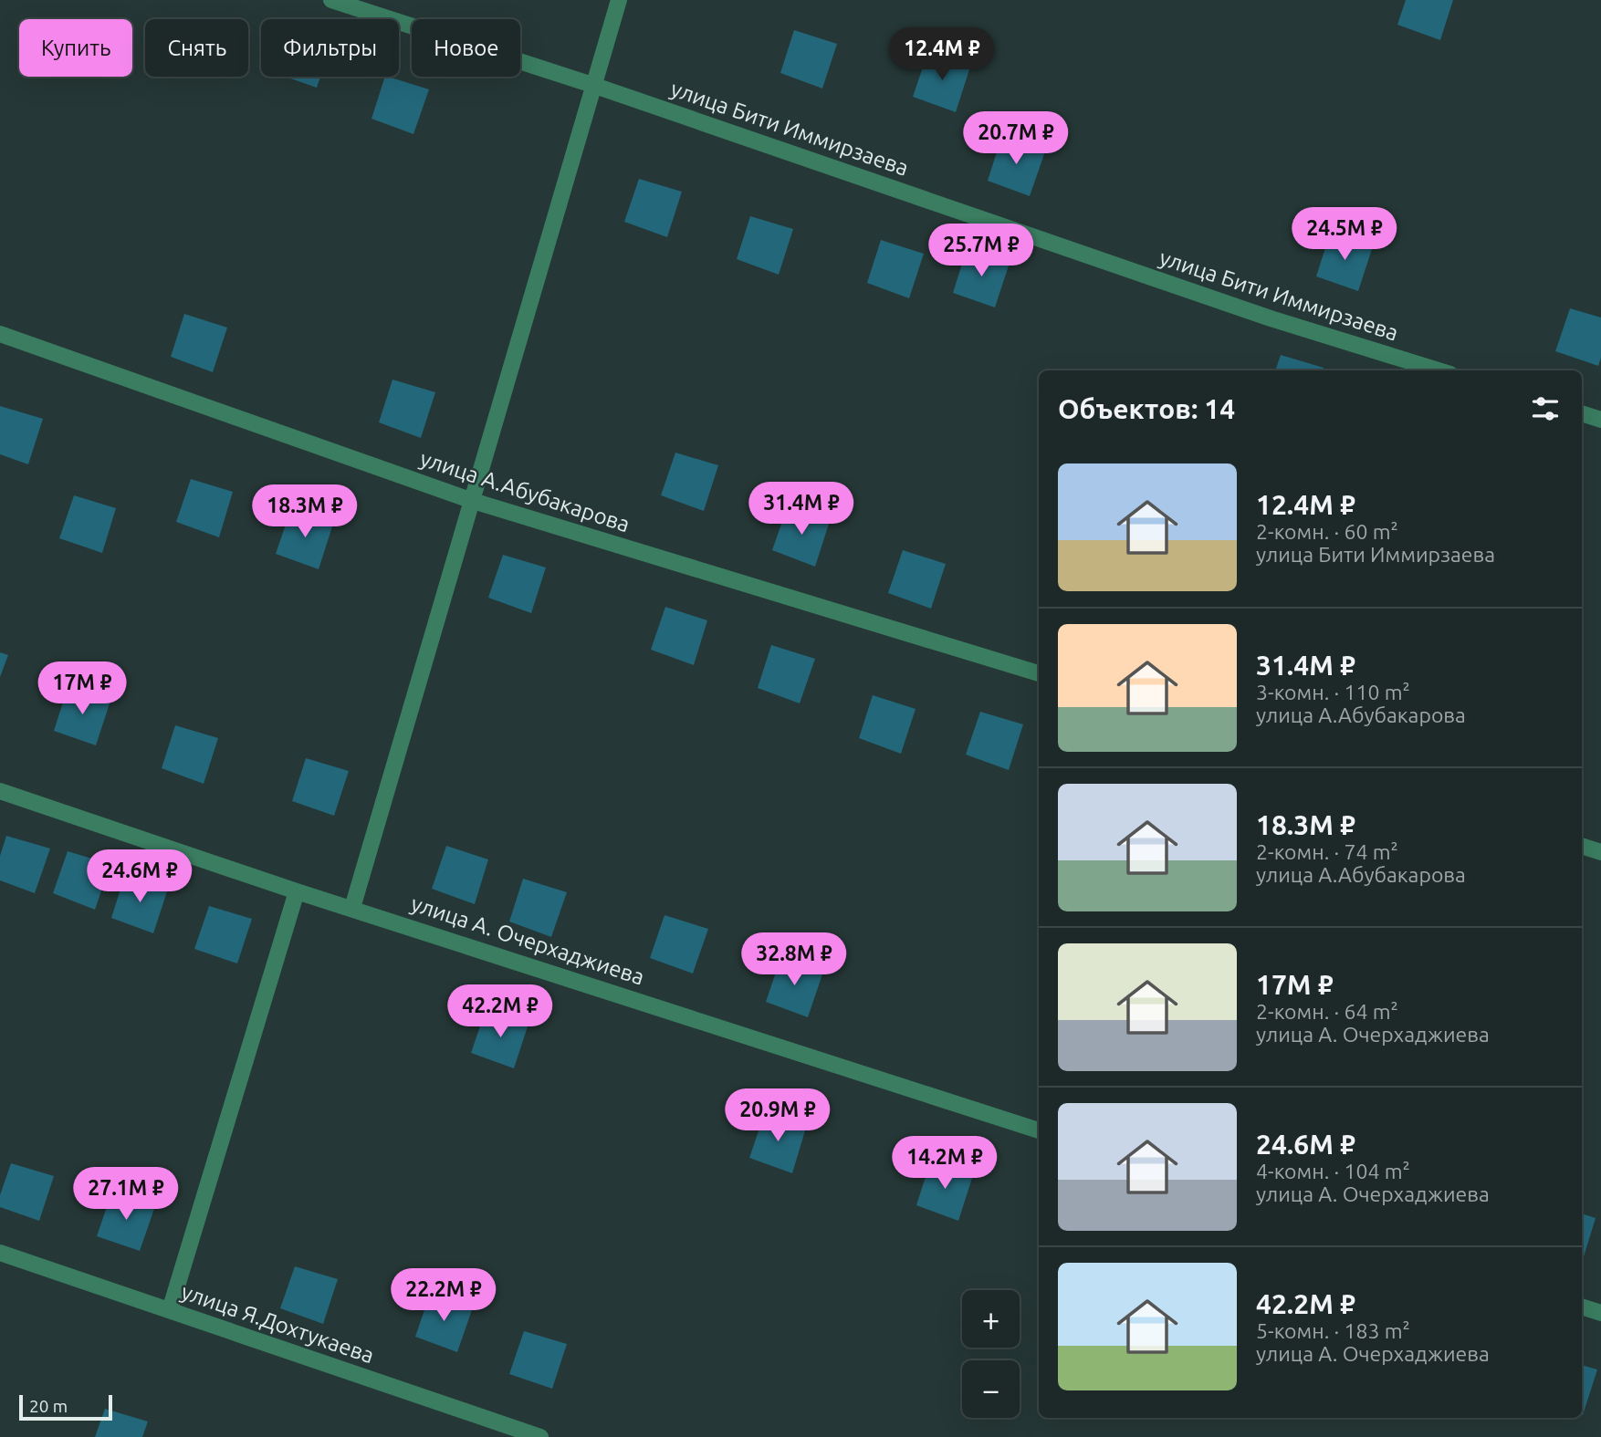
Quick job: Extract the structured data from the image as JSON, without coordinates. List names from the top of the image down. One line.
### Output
{"streets":{"street":["улица Бити Иммирзаева","улица А.Абубакарова","улица А. Очерхаджиева","улица Я.Дохтукаева"]},"scale_bar":"20 m","page":{"chip":["Купить","Снять","Фильтры","Новое"],"price":["12.4M ₽","20.7M ₽","24.5M ₽","25.7M ₽","31.4M ₽","18.3M ₽","17M ₽","24.6M ₽","32.8M ₽","42.2M ₽","20.9M ₽","14.2M ₽","27.1M ₽","22.2M ₽"],"heading":"Объектов: 14","list":[{"name":"12.4M ₽","note":"2-комн. · 60 m² · улица Бити Иммирзаева"},{"name":"31.4M ₽","note":"3-комн. · 110 m² · улица А.Абубакарова"},{"name":"18.3M ₽","note":"2-комн. · 74 m² · улица А.Абубакарова"},{"name":"17M ₽","note":"2-комн. · 64 m² · улица А. Очерхаджиева"},{"name":"24.6M ₽","note":"4-комн. · 104 m² · улица А. Очерхаджиева"},{"name":"42.2M ₽","note":"5-комн. · 183 m² · улица А. Очерхаджиева"}],"map_buttons":["+","−"],"scale":"20 m"}}
